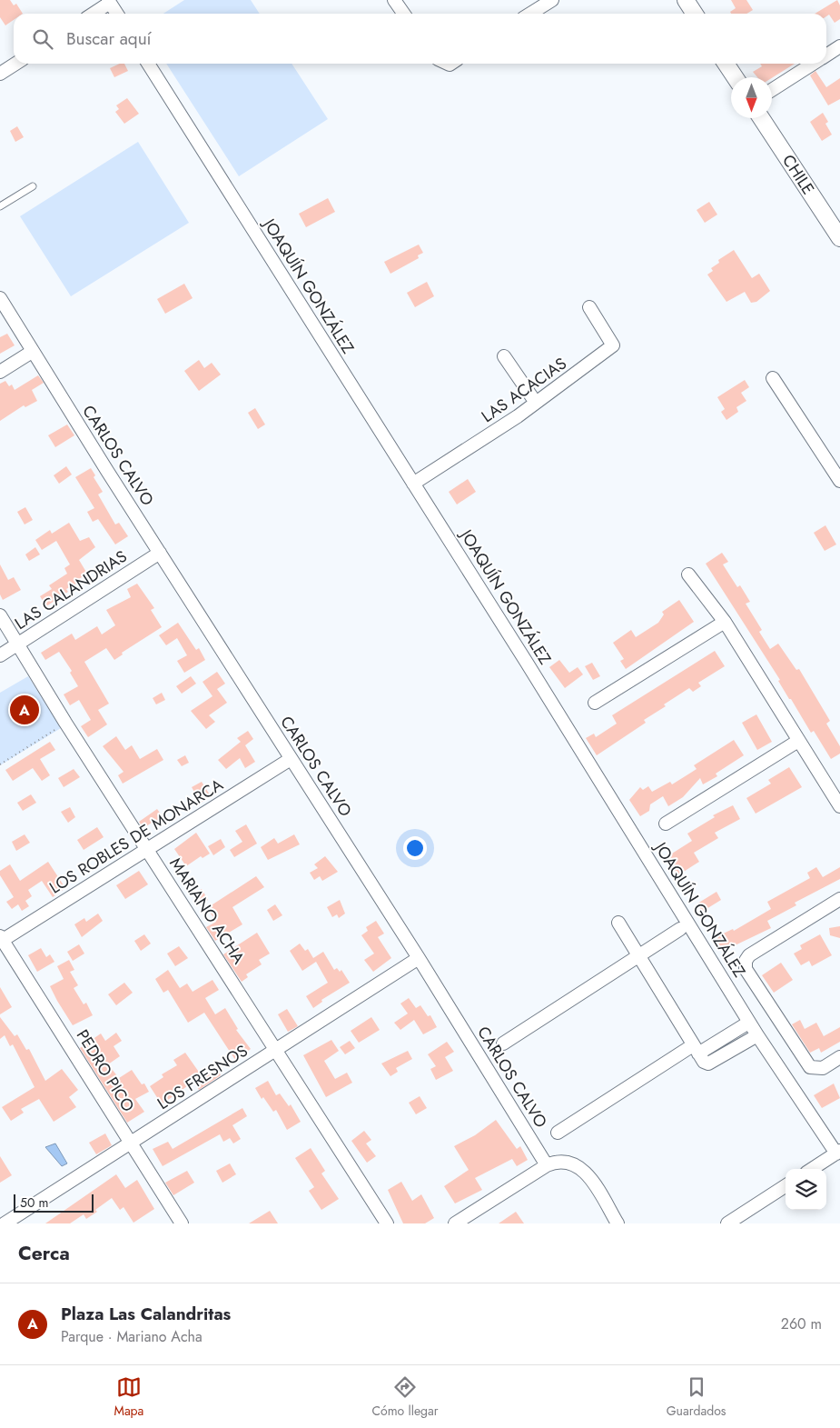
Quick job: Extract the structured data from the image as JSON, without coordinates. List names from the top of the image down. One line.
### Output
{"streets":{"street":["CHILE","JOAQUÍN GONZÁLEZ","LAS ACACIAS","CARLOS CALVO","LAS CALANDRIAS","LOS ROBLES DE MONARCA","MARIANO ACHA","PEDRO PICO","LOS FRESNOS"]},"crossings":[["JOAQUÍN GONZÁLEZ","LAS ACACIAS"],["CARLOS CALVO","LAS CALANDRIAS"],["CARLOS CALVO","LOS ROBLES DE MONARCA"],["CARLOS CALVO","LOS FRESNOS"],["LAS CALANDRIAS","MARIANO ACHA"],["LOS ROBLES DE MONARCA","MARIANO ACHA"],["LOS ROBLES DE MONARCA","PEDRO PICO"],["MARIANO ACHA","LOS FRESNOS"],["PEDRO PICO","LOS FRESNOS"]],"scale_bar":"50 m","north":"bottom","page":{"search":"Buscar aquí","pins":"A","scale":"50 m","heading":"Cerca","list":[{"mark":"A","name":"Plaza Las Calandritas","note":"Parque · Mariano Acha","value":"260 m"}],"nav":["Mapa","Cómo llegar","Guardados"]}}
